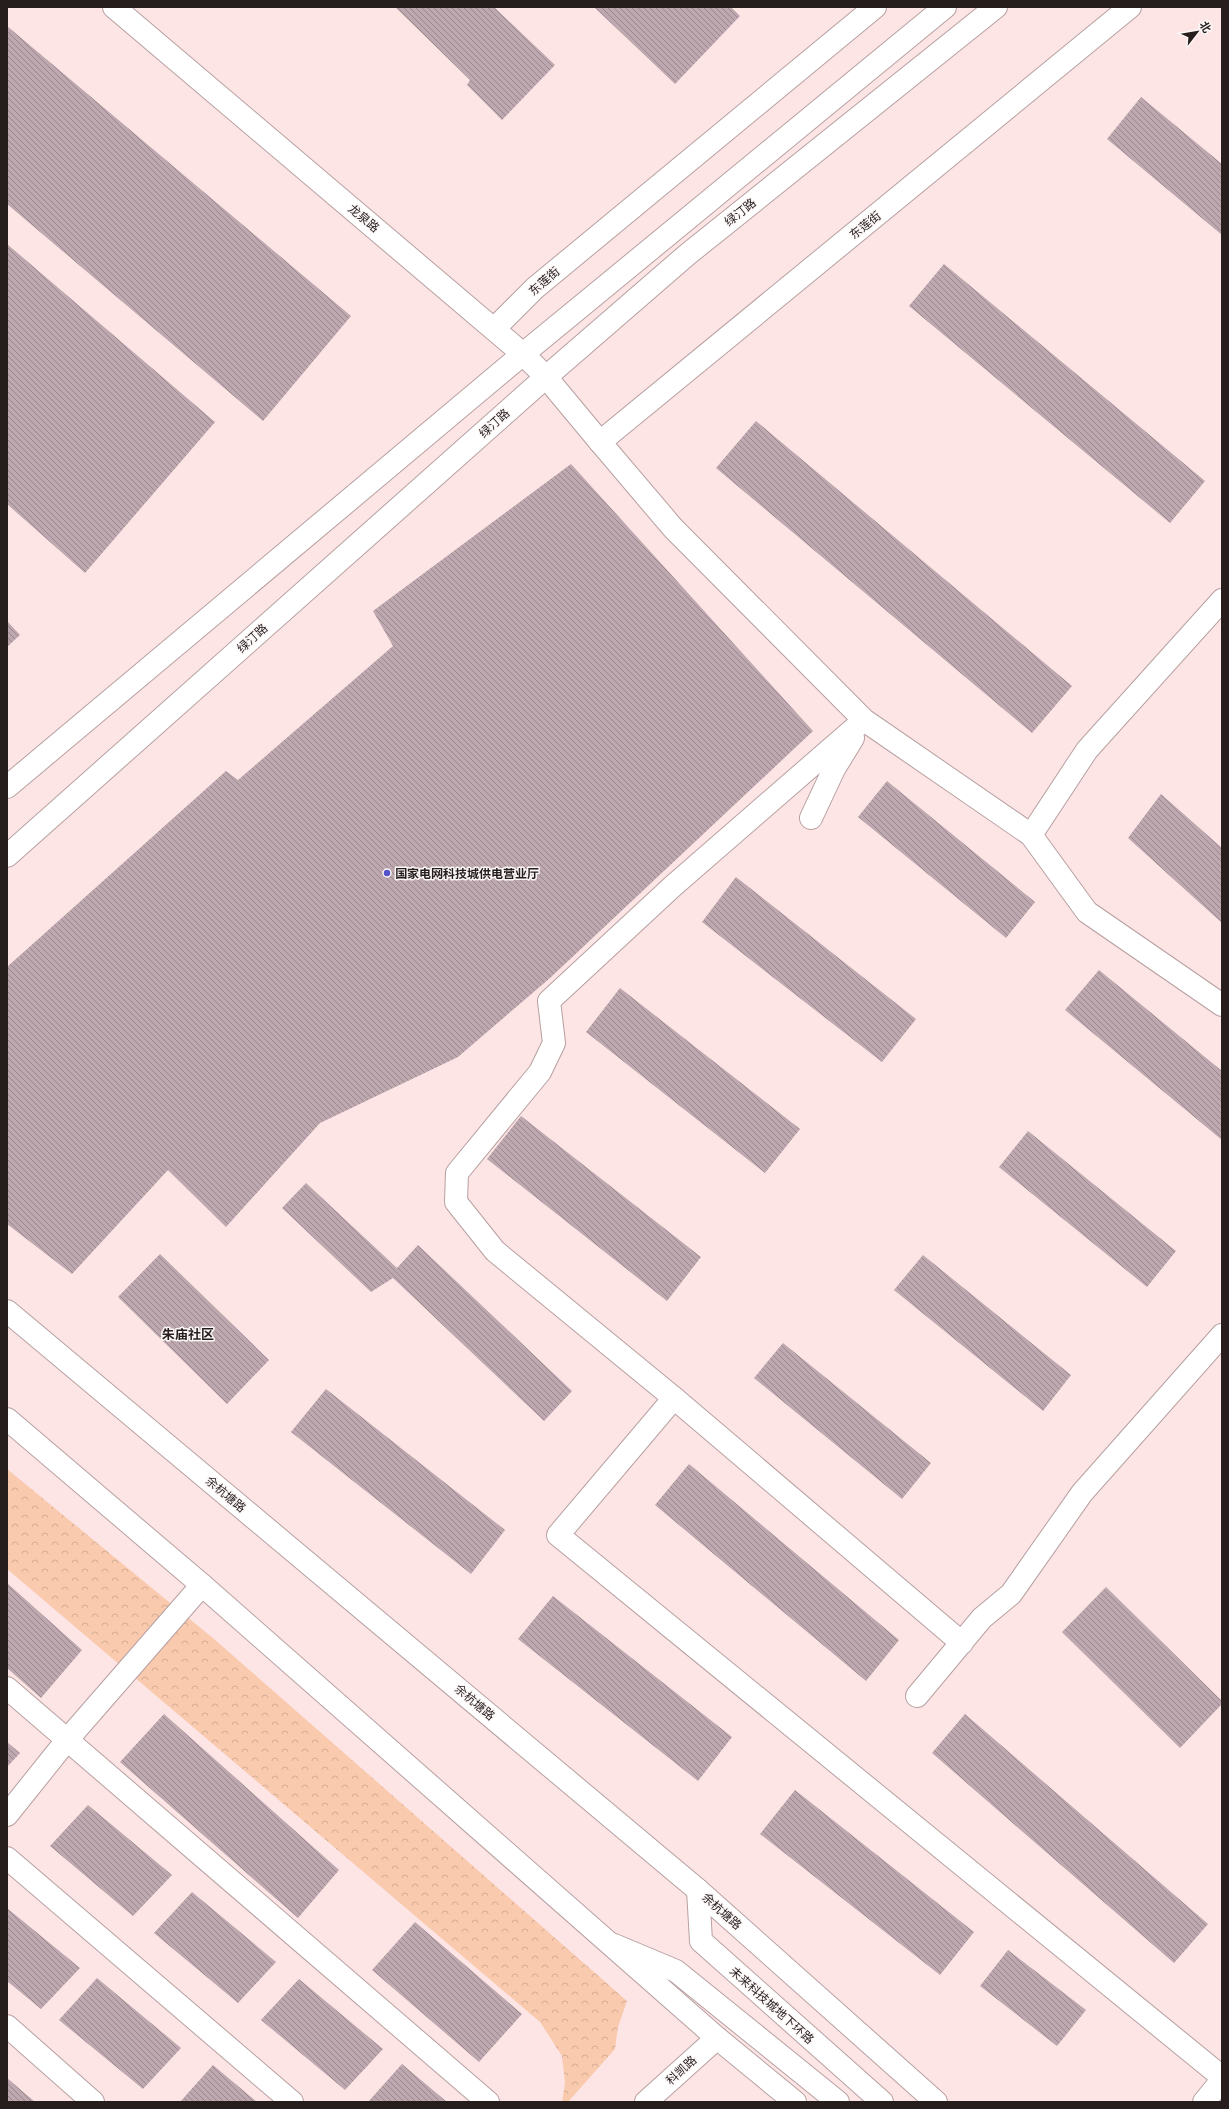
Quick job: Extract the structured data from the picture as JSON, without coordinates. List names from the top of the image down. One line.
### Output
{"streets":{"street":["绿汀路","龙泉路","东莲街","余杭塘路","未来科技城地下环路","科凯路"]},"crossings":[["绿汀路","龙泉路"],["龙泉路","东莲街"],["余杭塘路","未来科技城地下环路"]],"districts":["朱庙社区"],"places":["国家电网科技城供电营业厅"],"north":"top right"}
